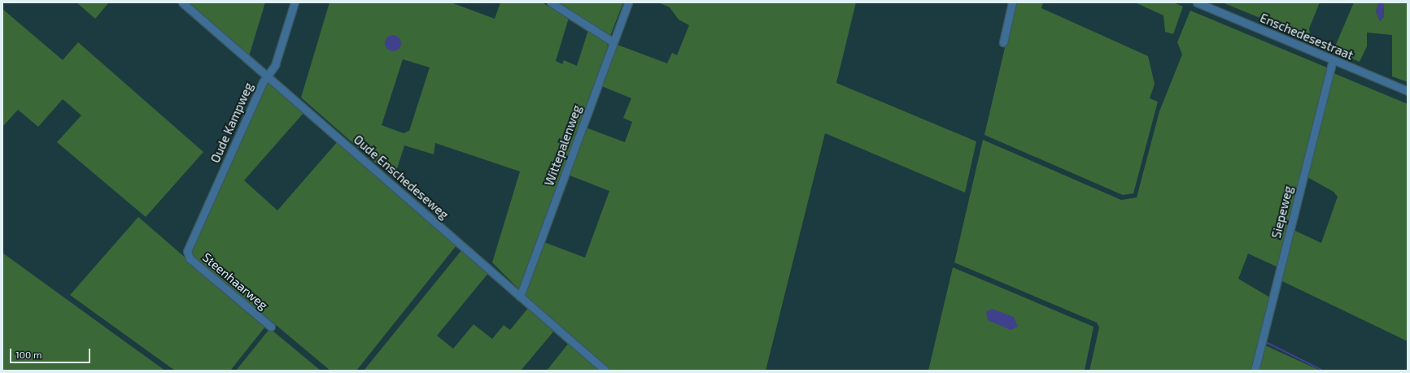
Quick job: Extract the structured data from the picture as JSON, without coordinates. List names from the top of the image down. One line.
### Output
{"streets":{"street":["Enschedesestraat","Oude Kampweg","Wittepalenweg","Oude Enschedeseweg","Siepeweg","Steenhaarweg"]},"crossings":[["Enschedesestraat","Siepeweg"],["Oude Kampweg","Oude Enschedeseweg"],["Oude Kampweg","Steenhaarweg"],["Wittepalenweg","Oude Enschedeseweg"]],"scale_bar":"100 m"}
